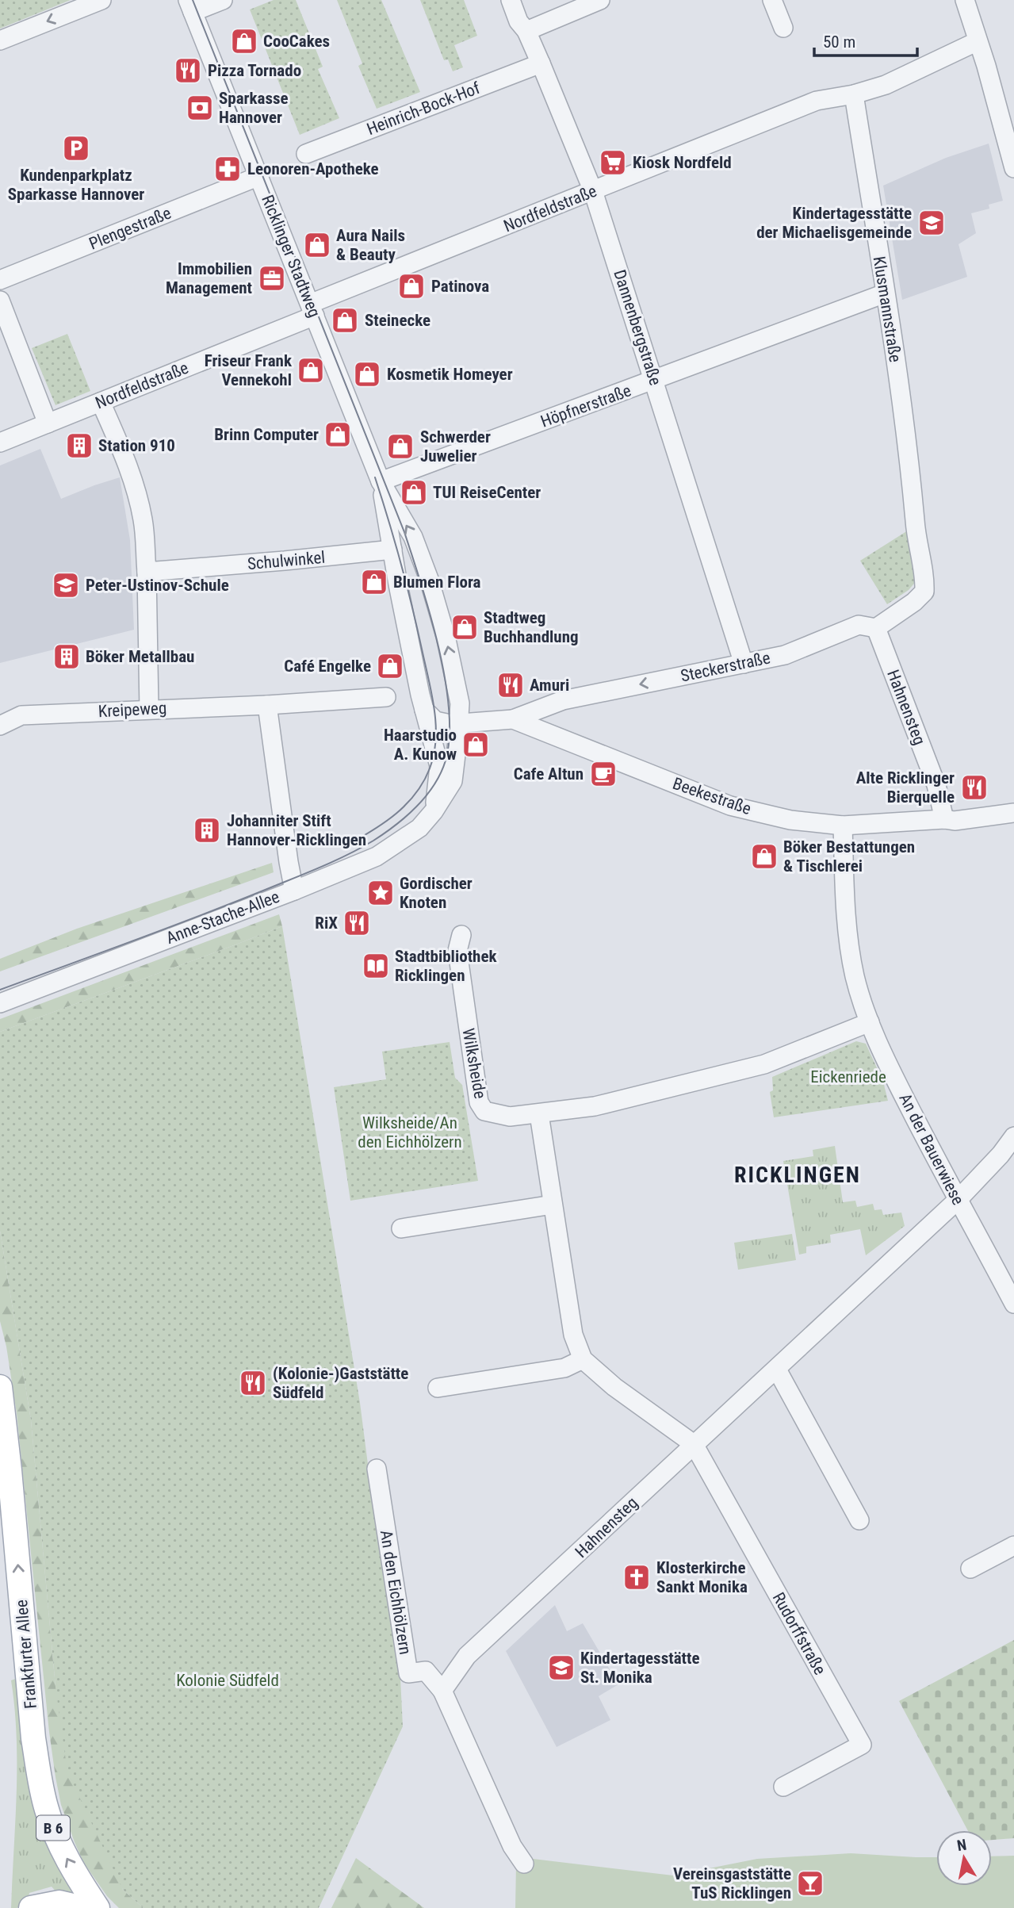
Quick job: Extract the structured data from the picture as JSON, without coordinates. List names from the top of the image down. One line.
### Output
{"streets":{"main road":["Frankfurter Allee","B 6"],"street":["Heinrich-Bock-Hof","Nordfeldstraße","Plengestraße","Ricklinger Stadtweg","Klusmannstraße","Dannenbergstraße","Höpfnerstraße","Schulwinkel","Steckerstraße","Hahnensteg","Kreipeweg","Beekestraße","Anne-Stache-Allee","Wilksheide","An der Bauerwiese","An den Eichhölzern","Rudorffstraße"]},"crossings":[["Heinrich-Bock-Hof","Dannenbergstraße"],["Nordfeldstraße","Ricklinger Stadtweg"],["Nordfeldstraße","Klusmannstraße"],["Nordfeldstraße","Dannenbergstraße"],["Plengestraße","Ricklinger Stadtweg"],["Ricklinger Stadtweg","Höpfnerstraße"],["Ricklinger Stadtweg","Schulwinkel"],["Ricklinger Stadtweg","Beekestraße"],["Ricklinger Stadtweg","Anne-Stache-Allee"],["Klusmannstraße","Höpfnerstraße"],["Klusmannstraße","Steckerstraße"],["Klusmannstraße","Hahnensteg"],["Dannenbergstraße","Höpfnerstraße"],["Dannenbergstraße","Steckerstraße"],["Steckerstraße","Hahnensteg"],["Steckerstraße","Beekestraße"],["Hahnensteg","Beekestraße"],["Hahnensteg","An der Bauerwiese"],["Hahnensteg","An den Eichhölzern"],["Hahnensteg","Rudorffstraße"],["Beekestraße","Anne-Stache-Allee"],["Beekestraße","An der Bauerwiese"]],"one_way":["Steckerstraße","Frankfurter Allee"],"districts":["RICKLINGEN"],"parks":["Eickenriede","Wilksheide/An den Eichhölzern","Kolonie Südfeld"],"places":{"shop":["CooCakes","Aura Nails & Beauty","Patinova","Steinecke","Friseur Frank Vennekohl","Kosmetik Homeyer","Brinn Computer","Schwerder Juwelier","TUI ReiseCenter","Blumen Flora","Stadtweg Buchhandlung","Café Engelke","Haarstudio A. Kunow","Böker Bestattungen & Tischlerei"],"restaurant":["Pizza Tornado","Amuri","Alte Ricklinger Bierquelle","RiX","(Kolonie-)Gaststätte Südfeld"],"bank":["Sparkasse Hannover"],"parking":["Kundenparkplatz Sparkasse Hannover"],"supermarket":["Kiosk Nordfeld"],"pharmacy":["Leonoren-Apotheke"],"school or university":["Kindertagesstätte der Michaelisgemeinde","Peter-Ustinov-Schule","Kindertagesstätte St. Monika"],"office":["Immobilien Management"],"building":["Station 910","Böker Metallbau","Johanniter Stift Hannover-Ricklingen"],"cafe":["Cafe Altun"],"place":["Gordischer Knoten"],"library":["Stadtbibliothek Ricklingen"],"church":["Klosterkirche Sankt Monika"],"bar":["Vereinsgaststätte TuS Ricklingen"]},"scale_bar":"50 m","north":"top"}
